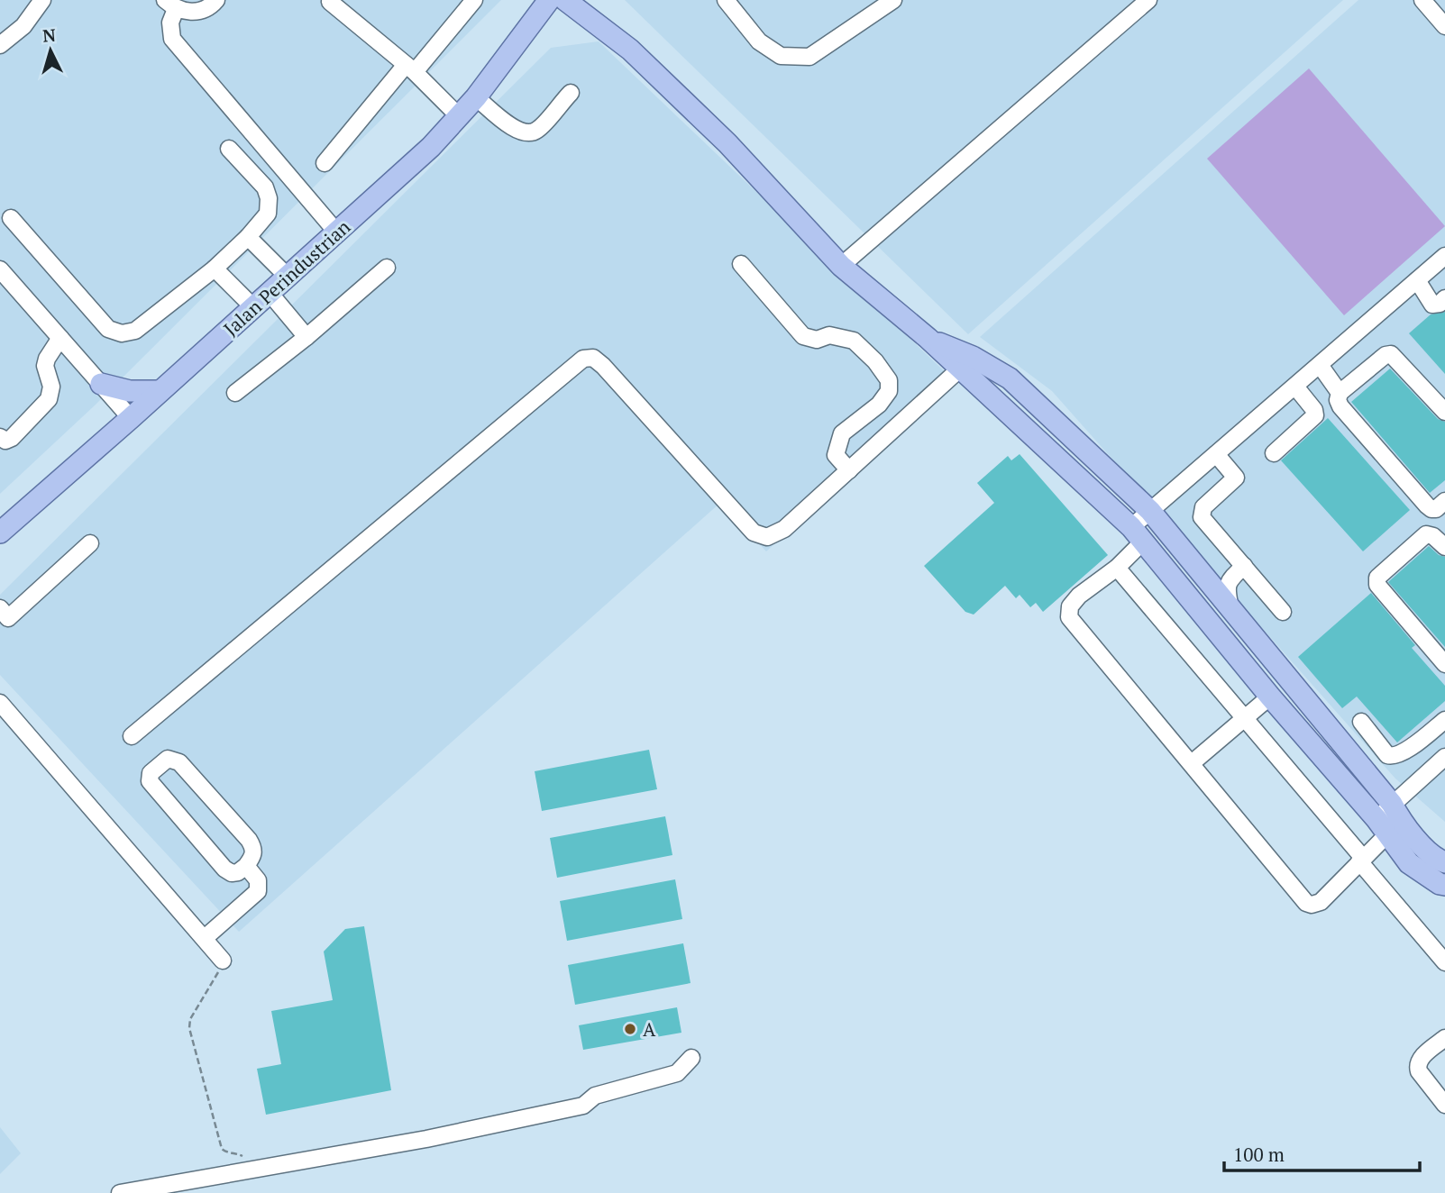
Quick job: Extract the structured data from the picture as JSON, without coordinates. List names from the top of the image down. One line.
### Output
{"streets":{"main road":["Jalan Perindustrian"]},"places":["A"],"scale_bar":"100 m","north":"top"}
